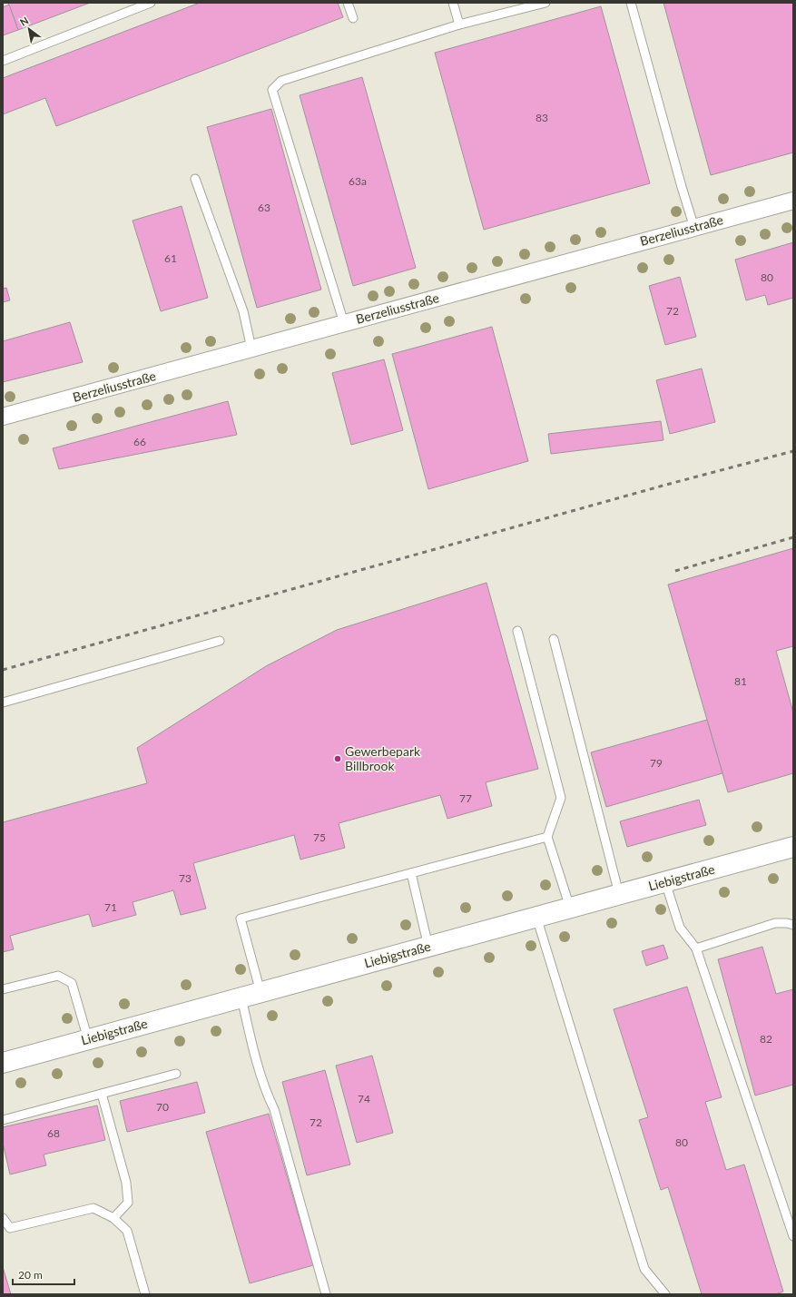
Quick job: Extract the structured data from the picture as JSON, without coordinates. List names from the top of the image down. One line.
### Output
{"streets":{"main road":["Liebigstraße"],"street":["Berzeliusstraße"]},"places":["Gewerbepark Billbrook"],"house_numbers":["83","63a","63","61","80","72","66","81","79","77","75","73","71","82","74","70","72","68","80"],"scale_bar":"20 m","north":"top left"}
